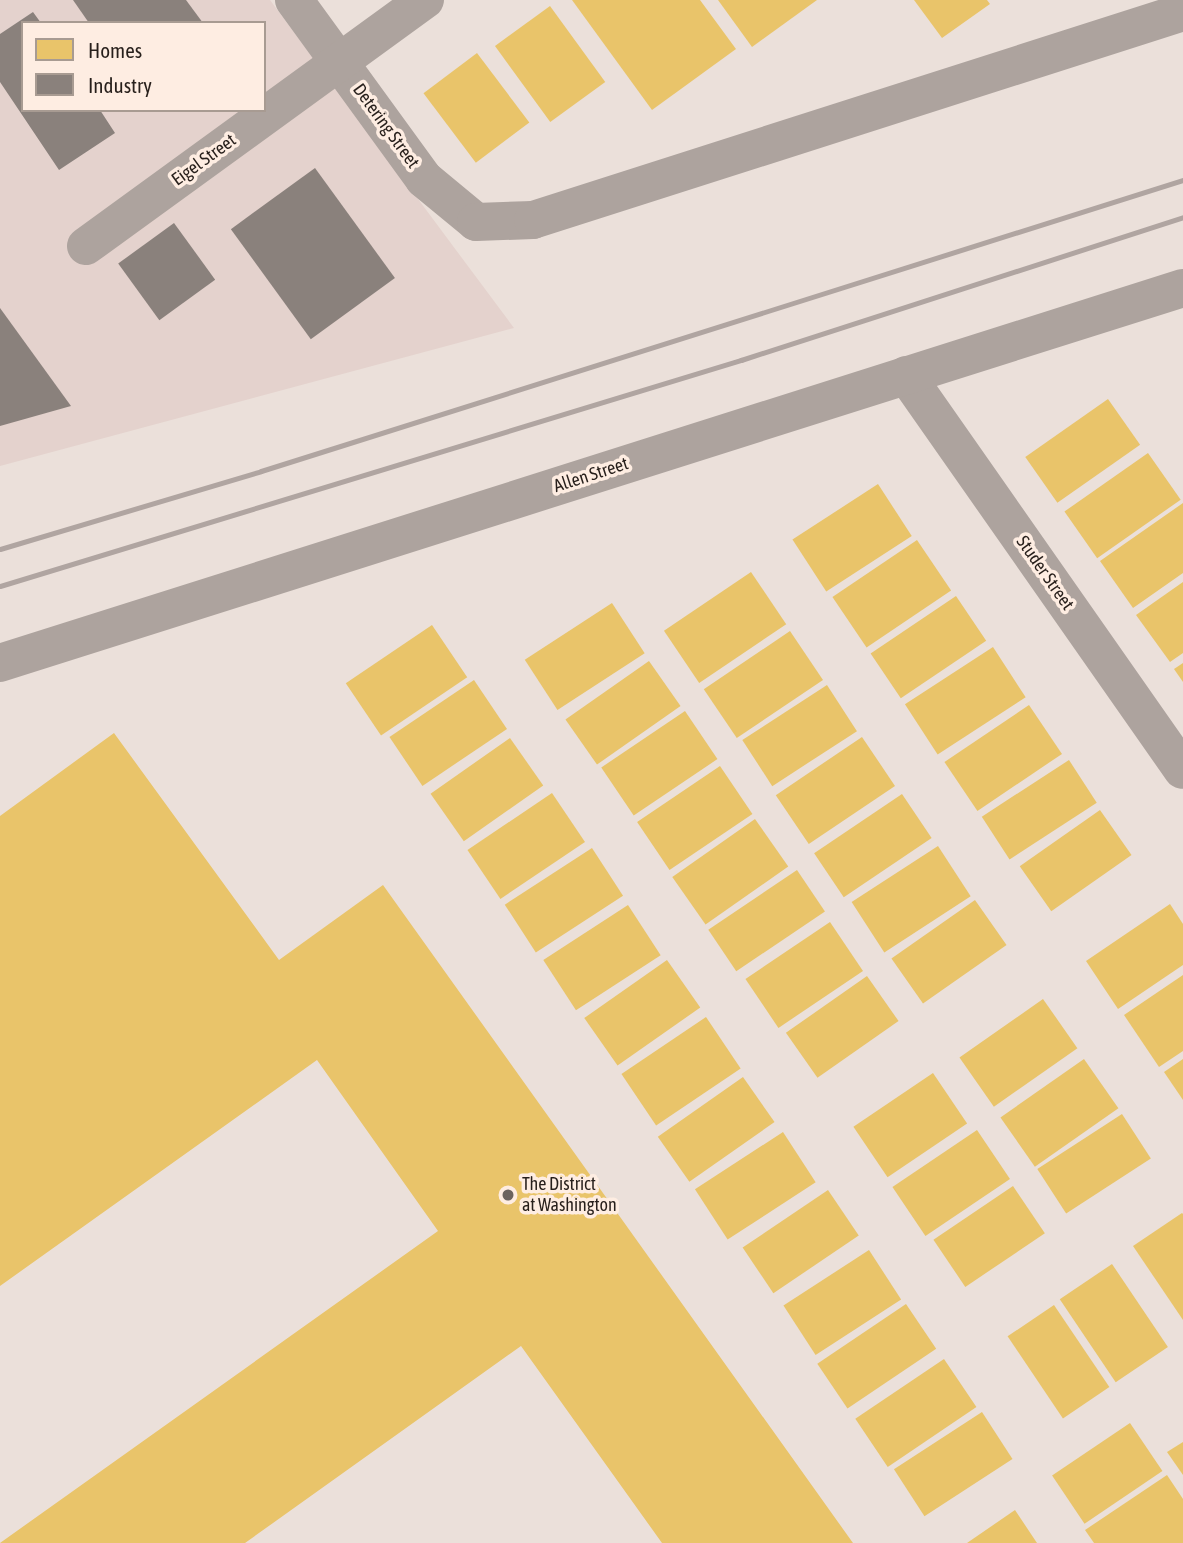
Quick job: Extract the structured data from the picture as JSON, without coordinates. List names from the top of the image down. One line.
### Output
{"streets":{"street":["Detering Street","Eigel Street","Allen Street","Studer Street"]},"crossings":[["Detering Street","Eigel Street"],["Allen Street","Studer Street"]],"places":["The District at Washington"],"legend":["Homes","Industry"]}
